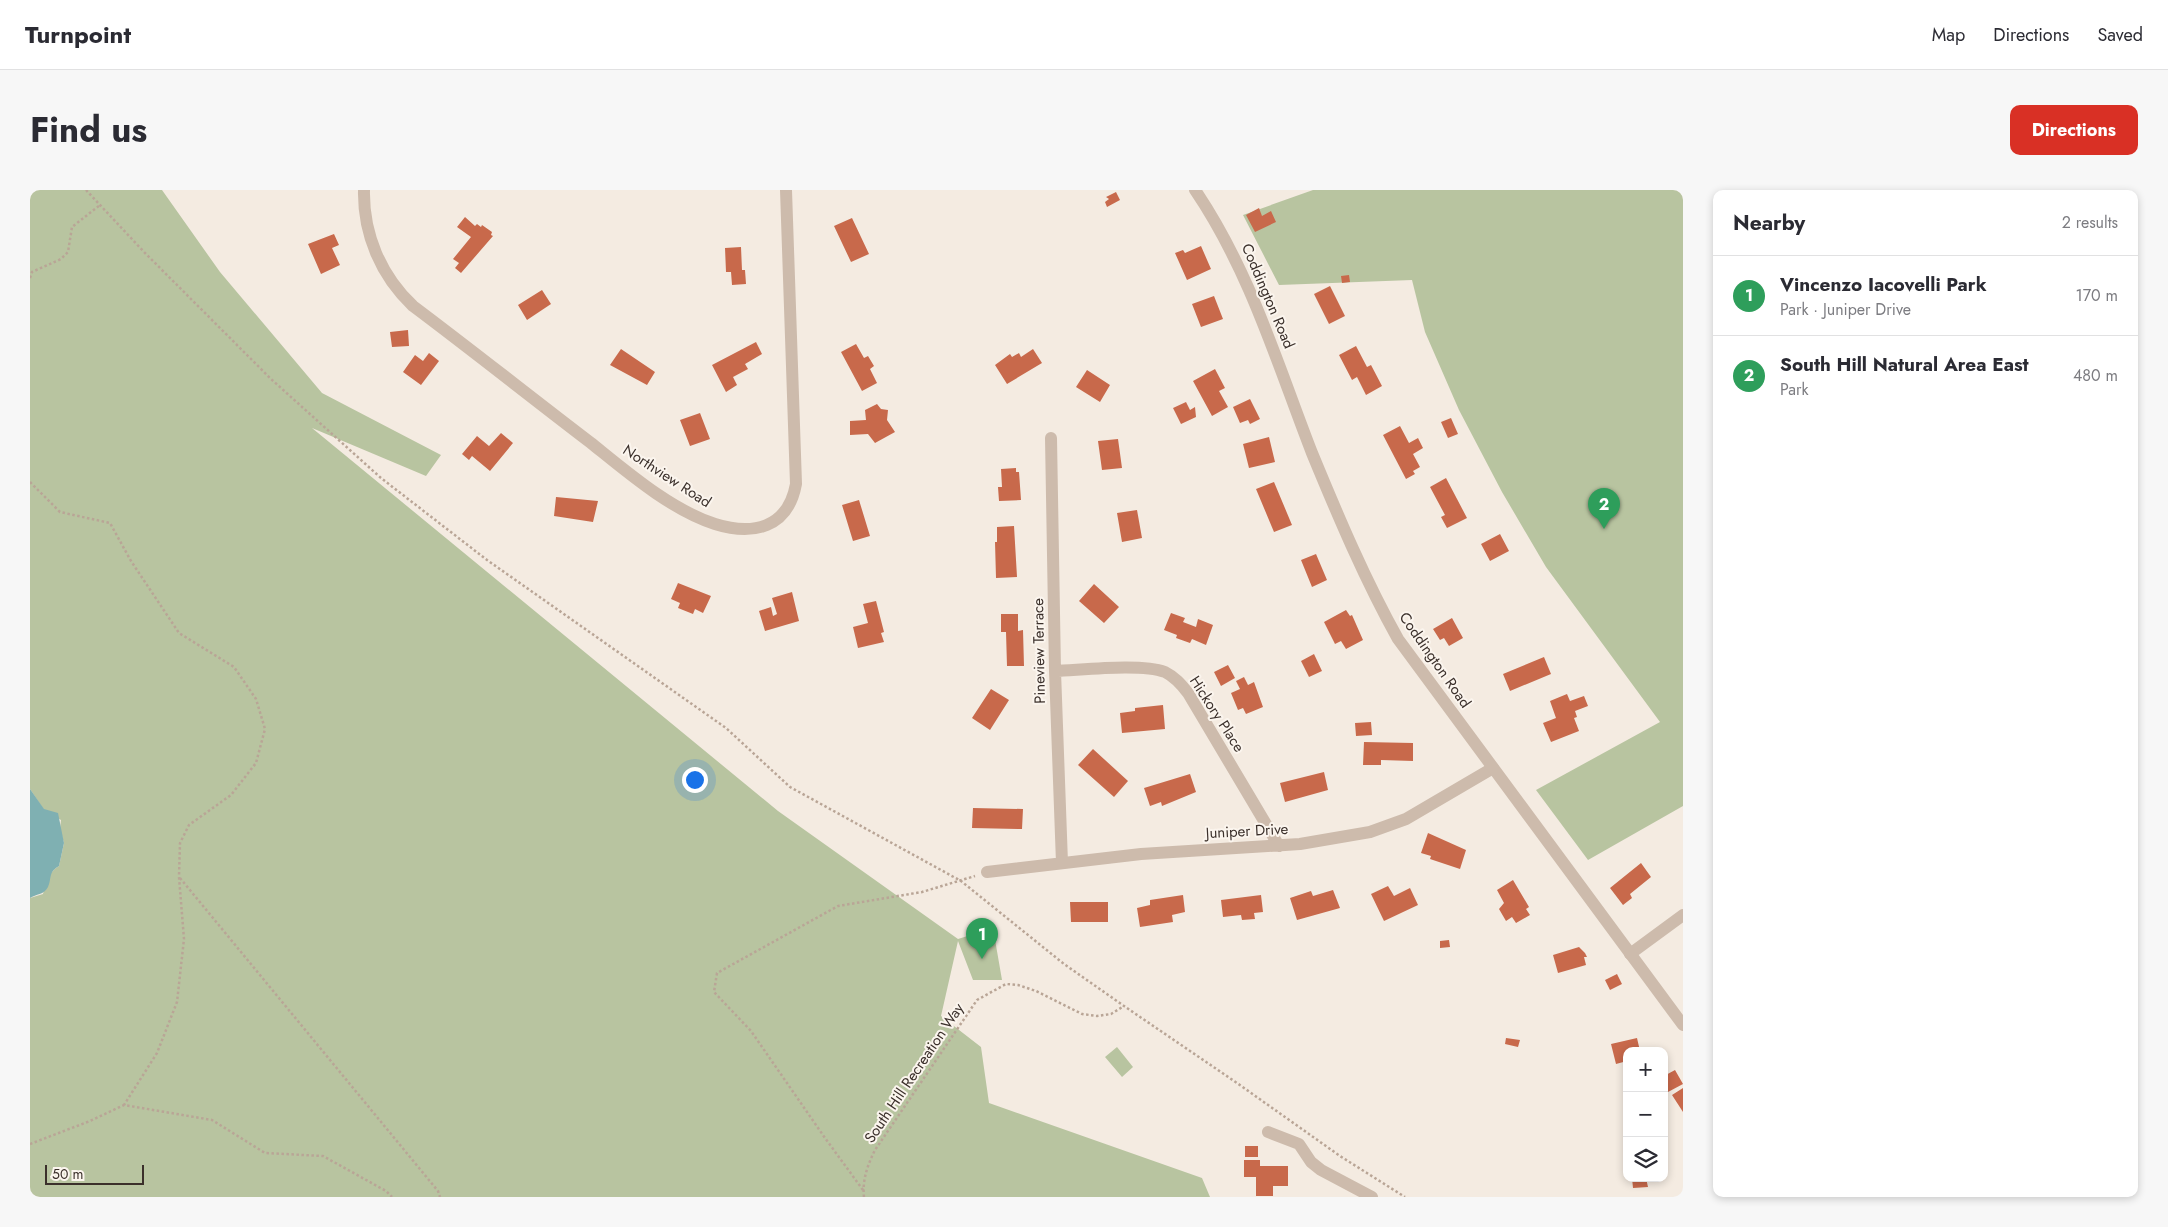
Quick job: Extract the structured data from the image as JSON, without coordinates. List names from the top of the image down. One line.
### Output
{"streets":{"street":["Coddington Road","Northview Road","Pineview Terrace","Hickory Place","Juniper Drive"],"path":["South Hill Recreation Way"]},"crossings":[["Coddington Road","Juniper Drive"],["Pineview Terrace","Hickory Place"],["Pineview Terrace","Juniper Drive"],["Hickory Place","Juniper Drive"]],"scale_bar":"50 m","page":{"header":"Turnpoint","nav":["Map","Directions","Saved"],"title":"Find us","buttons":"Directions","heading":["Nearby","2 results"],"list":[{"mark":"1","name":"Vincenzo Iacovelli Park","note":"Park · Juniper Drive","value":"170 m"},{"mark":"2","name":"South Hill Natural Area East","note":"Park","value":"480 m"}],"pins":["2","1"],"map_buttons":["+","−"],"scale":"50 m"}}
